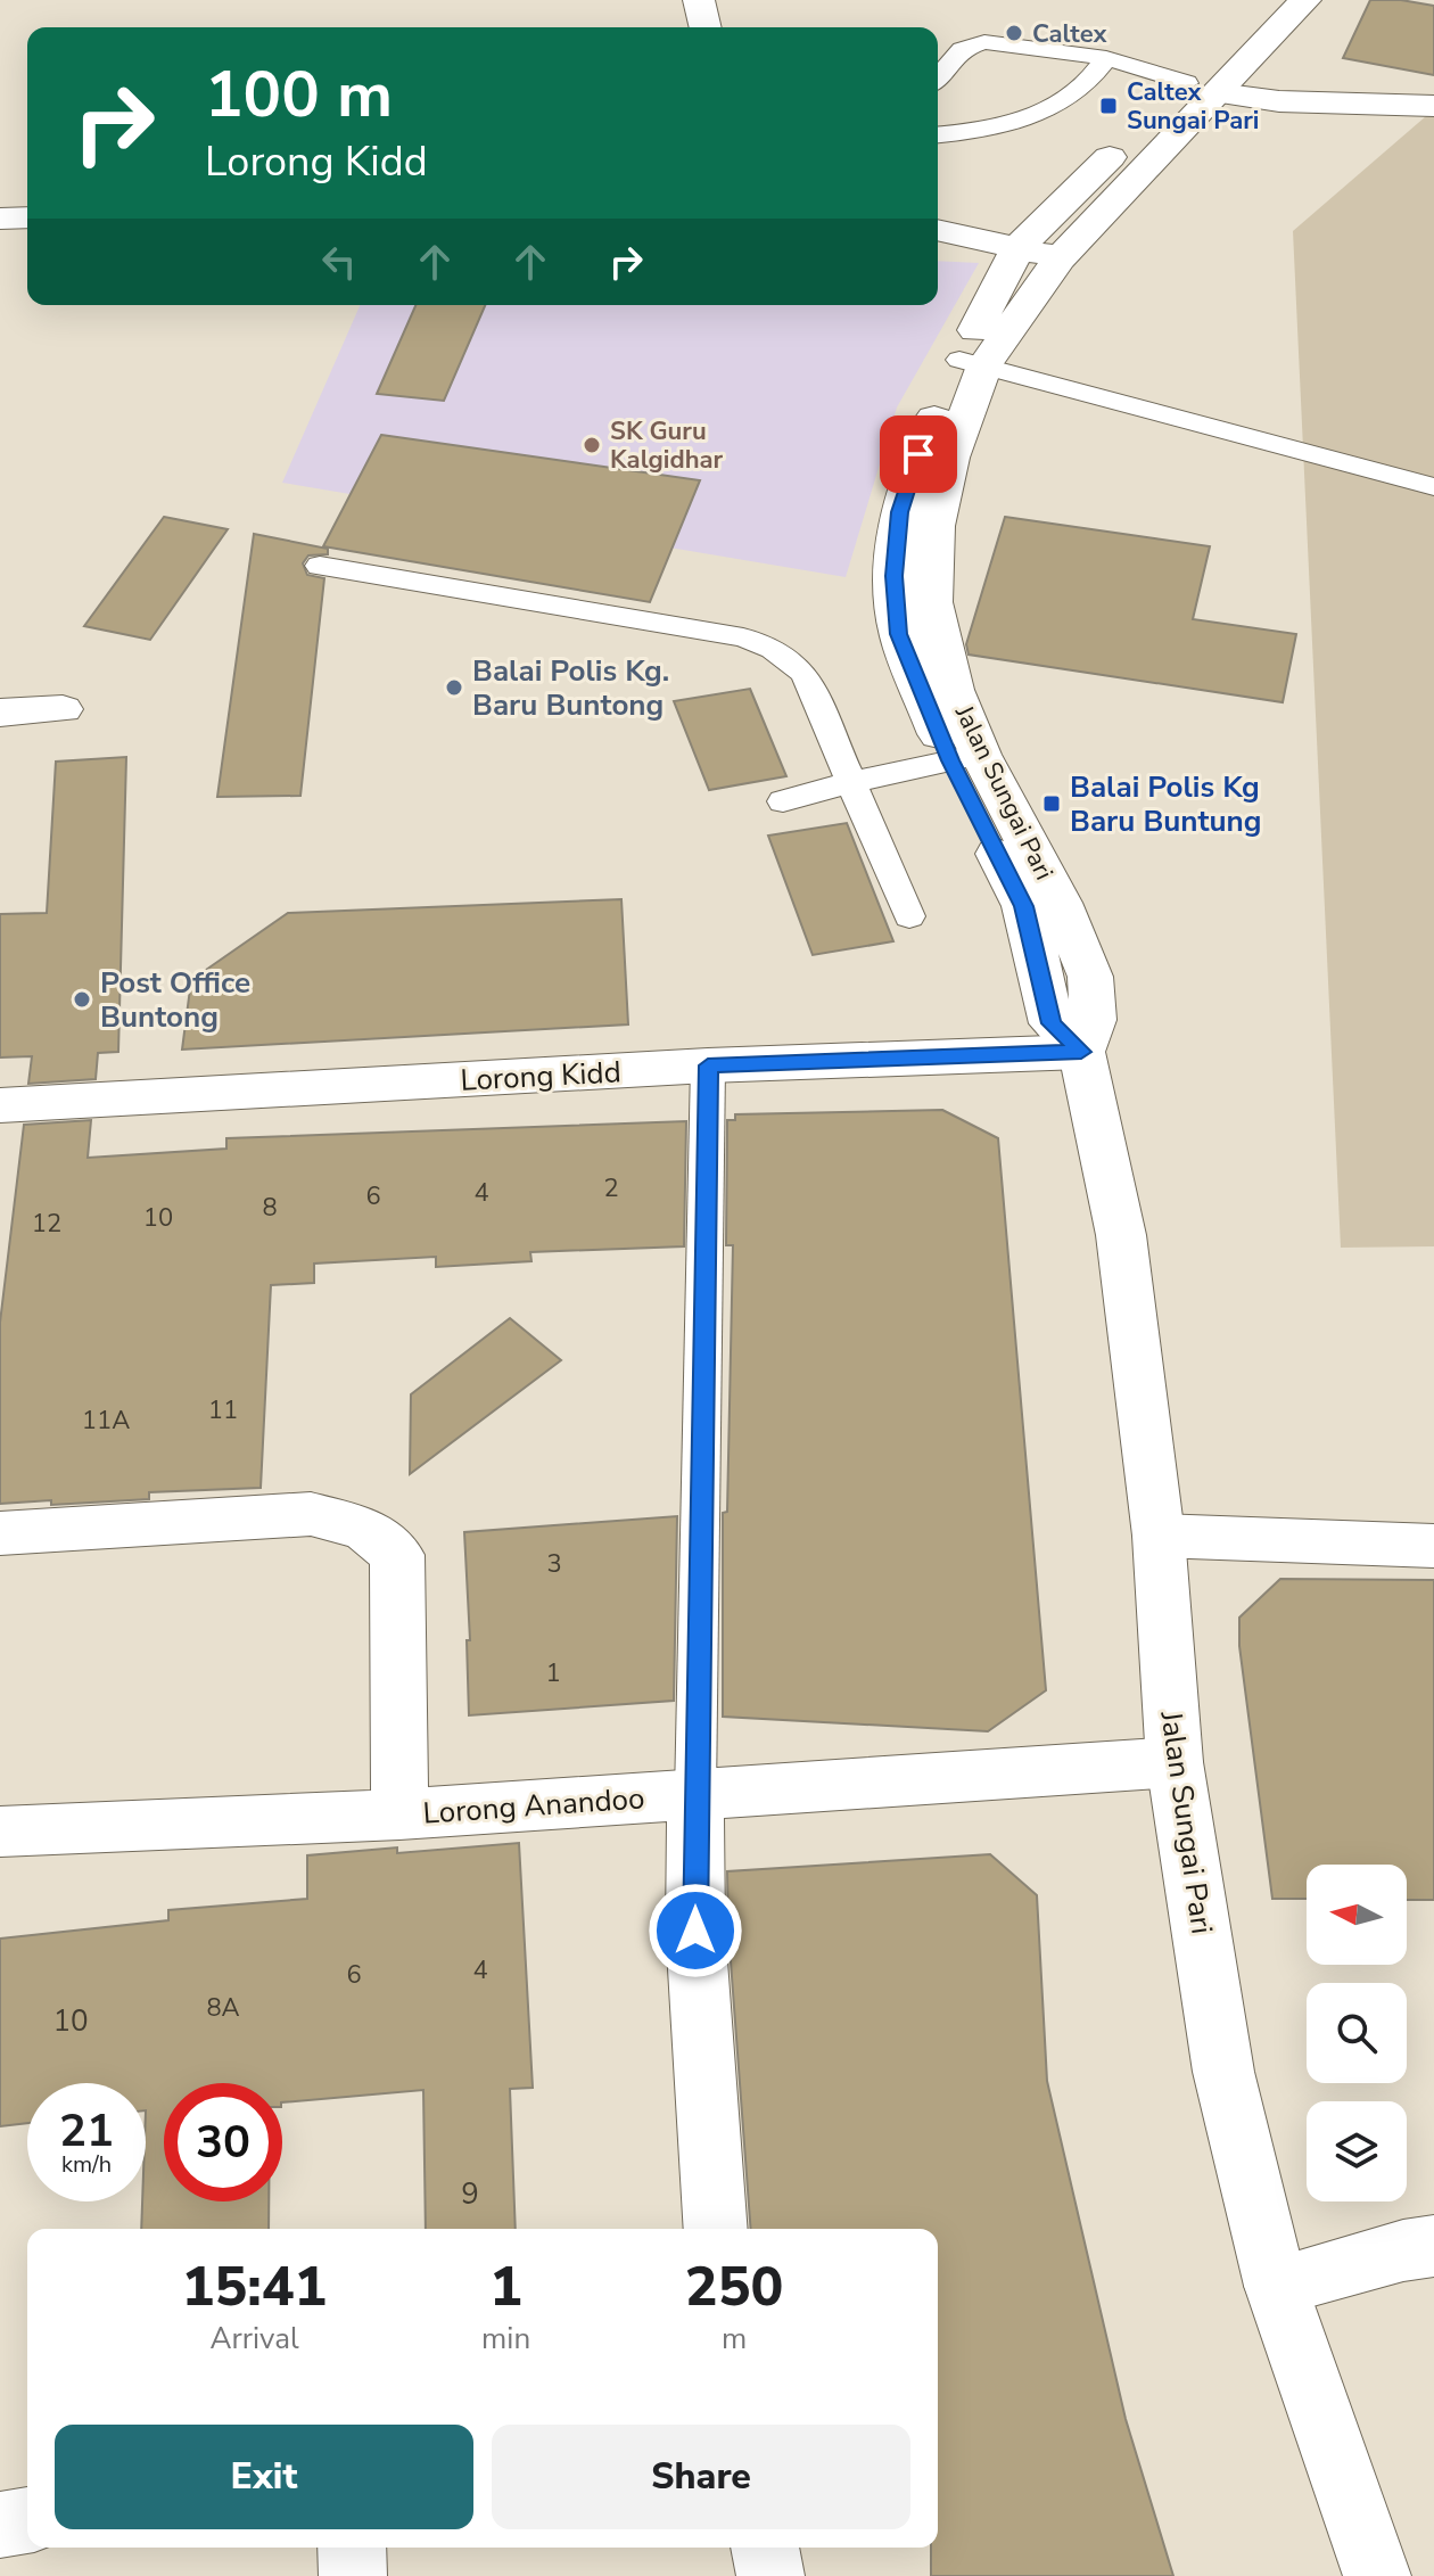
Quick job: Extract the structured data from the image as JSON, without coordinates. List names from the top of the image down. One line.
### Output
{"streets":{"main road":["Jalan Sungai Pari","Lorong Kidd","Lorong Anandoo"]},"crossings":[["Jalan Sungai Pari","Lorong Kidd"],["Jalan Sungai Pari","Lorong Anandoo"]],"places":{"other":["Caltex","SK Guru Kalgidhar","Balai Polis Kg. Baru Buntong","Post Office Buntong"],"transit":["Caltex Sungai Pari","Balai Polis Kg Baru Buntung"]},"house_numbers":["2","4","6","8","10","12","11","11A","3","1","4","6","8A","10","9"],"north":"left","page":{"turn":["100 m","Lorong Kidd"],"speed":"21 km/h","limit":"30","eta":["15:41","Arrival","1","min","250","m"],"buttons":["Exit","Share"]}}
